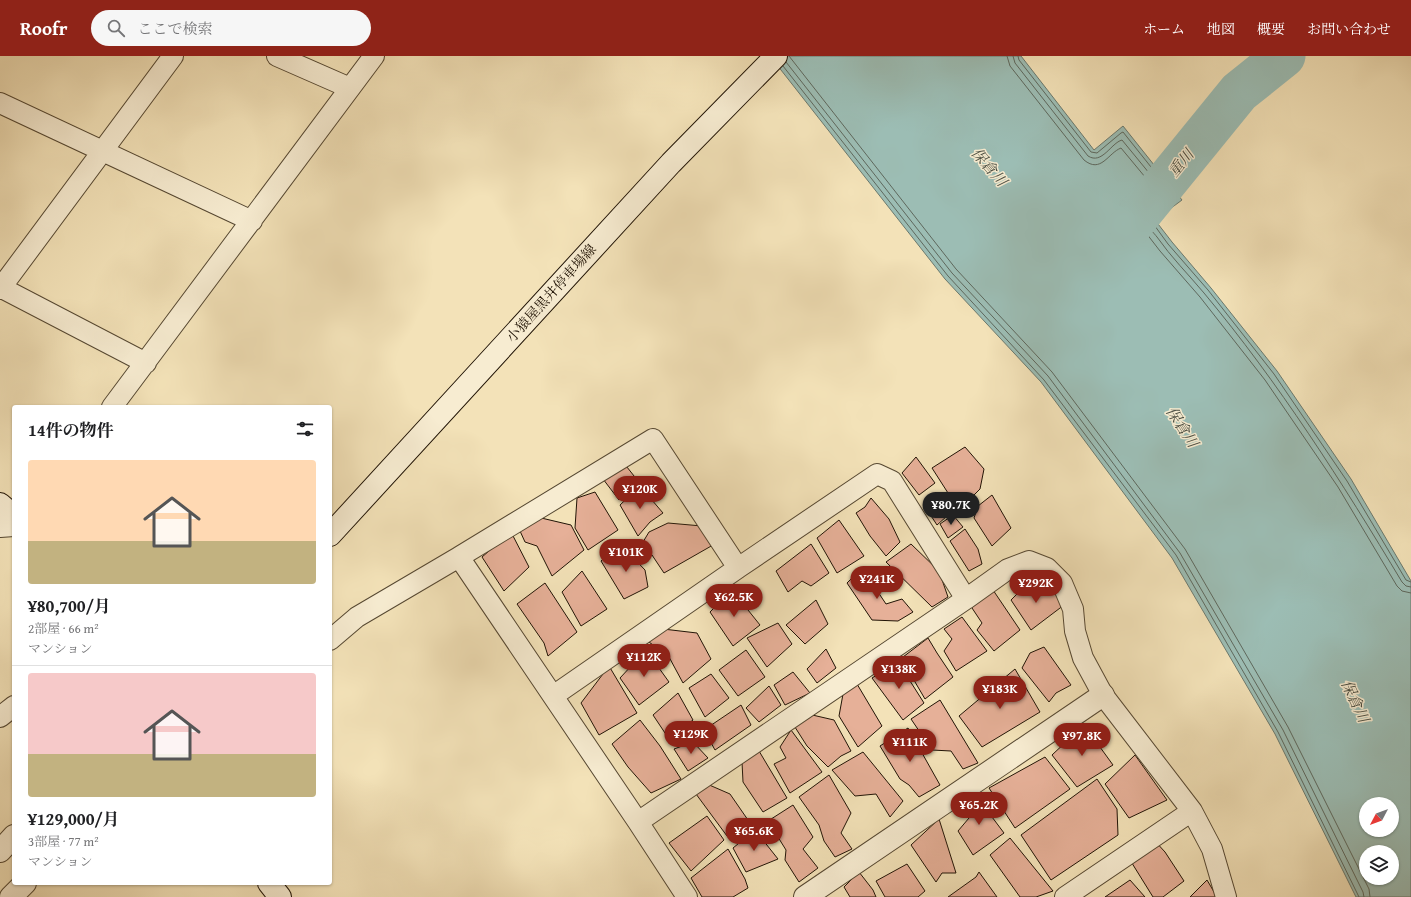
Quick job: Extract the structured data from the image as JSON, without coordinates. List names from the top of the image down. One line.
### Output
{"streets":{"main road":["小猿屋黒井停車場線"]},"water":["重川","保倉川"],"north":"bottom left","page":{"header":"Roofr","search":"ここで検索","nav":["ホーム","地図","概要","お問い合わせ"],"heading":"14件の物件","list":[{"name":"¥80,700/月","note":"2部屋 · 66 m² · マンション"},{"name":"¥129,000/月","note":"3部屋 · 77 m² · マンション"}],"price":["¥120K","¥80.7K","¥101K","¥241K","¥292K","¥62.5K","¥112K","¥138K","¥183K","¥129K","¥97.8K","¥111K","¥65.2K","¥65.6K"]}}
